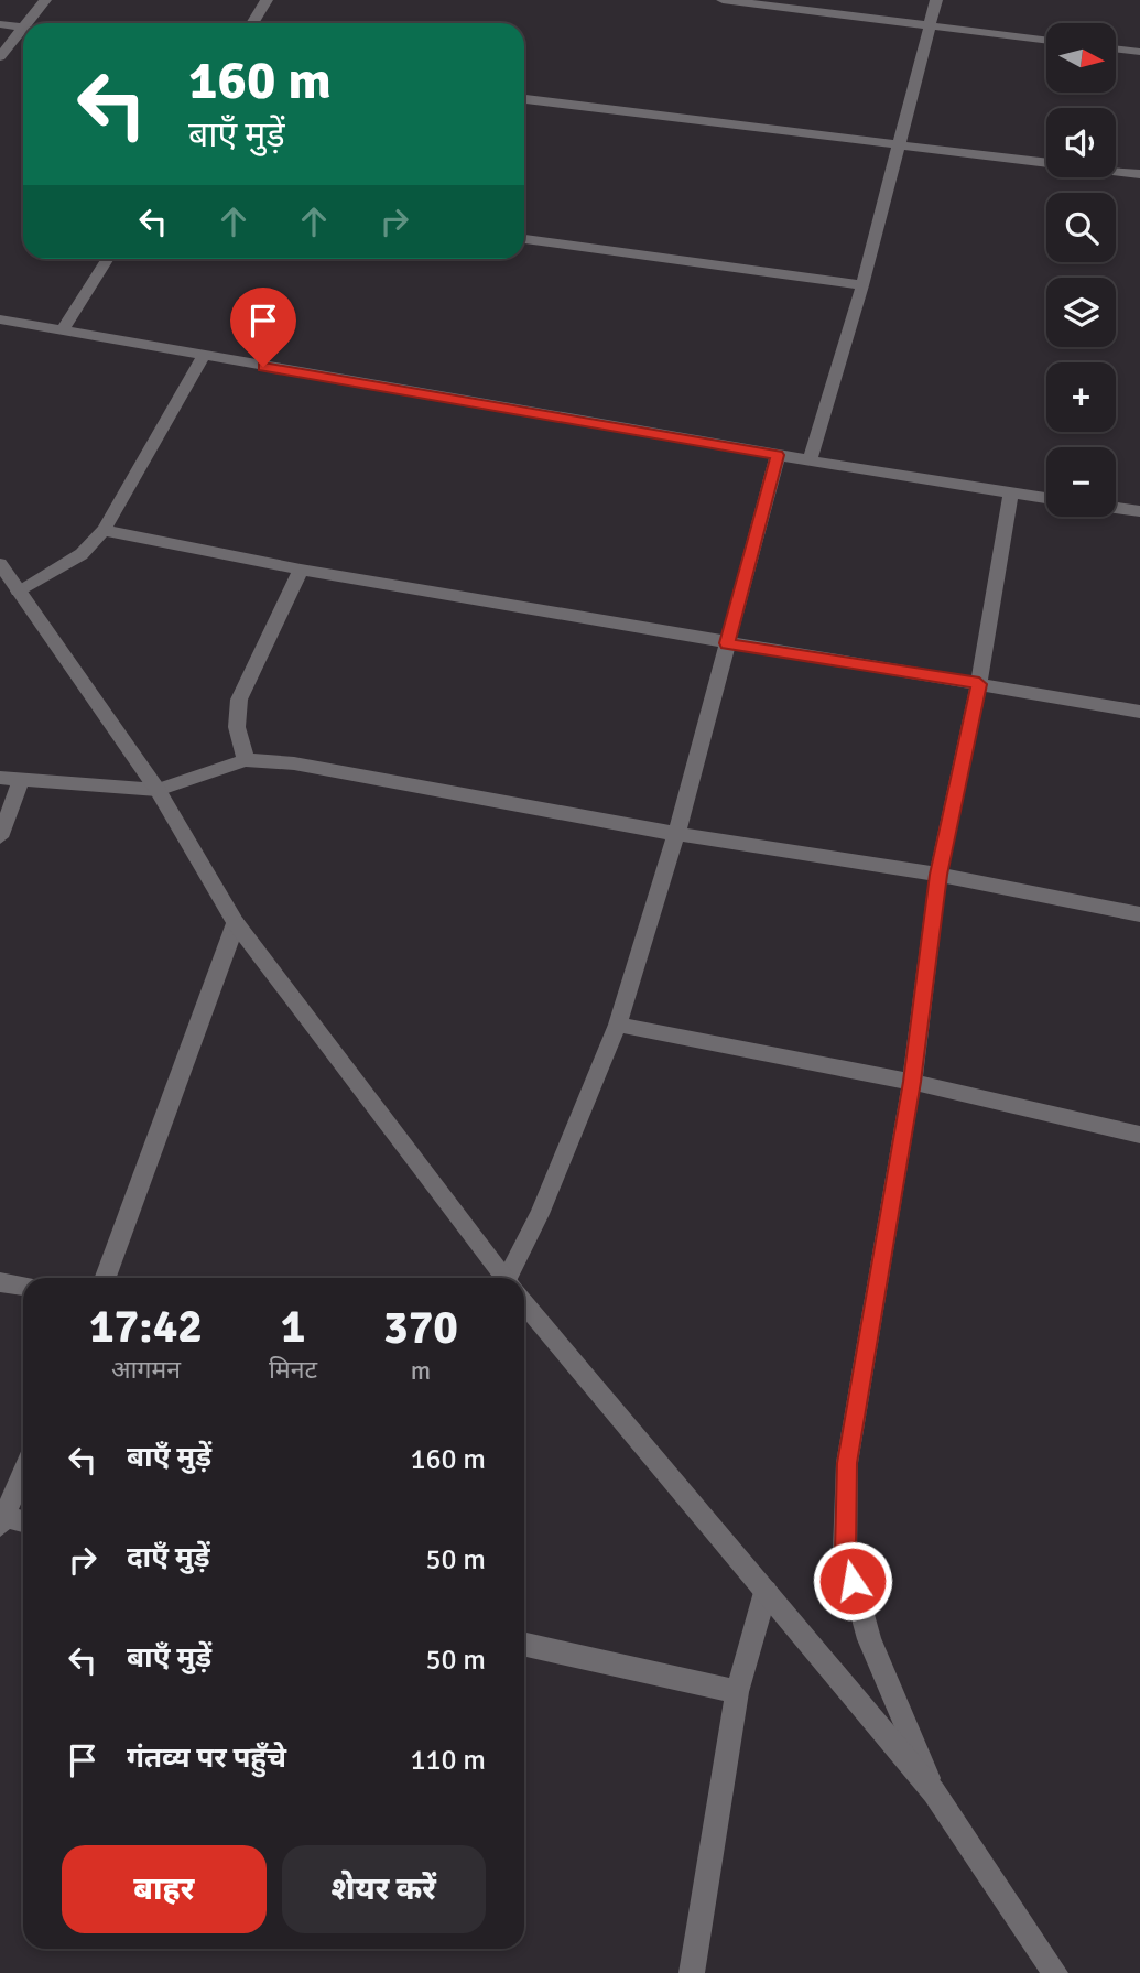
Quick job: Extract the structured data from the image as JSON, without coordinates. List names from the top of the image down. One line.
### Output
{"north":"right","page":{"map_buttons":["+","−"],"turn":["160 m","बाएँ मुड़ें"],"eta":["17:42","आगमन","1","मिनट","370","m"],"list":[{"name":"बाएँ मुड़ें","value":"160 m"},{"name":"दाएँ मुड़ें","value":"50 m"},{"name":"बाएँ मुड़ें","value":"50 m"},{"name":"गंतव्य पर पहुँचे","value":"110 m"}],"buttons":["बाहर","शेयर करें"]}}
